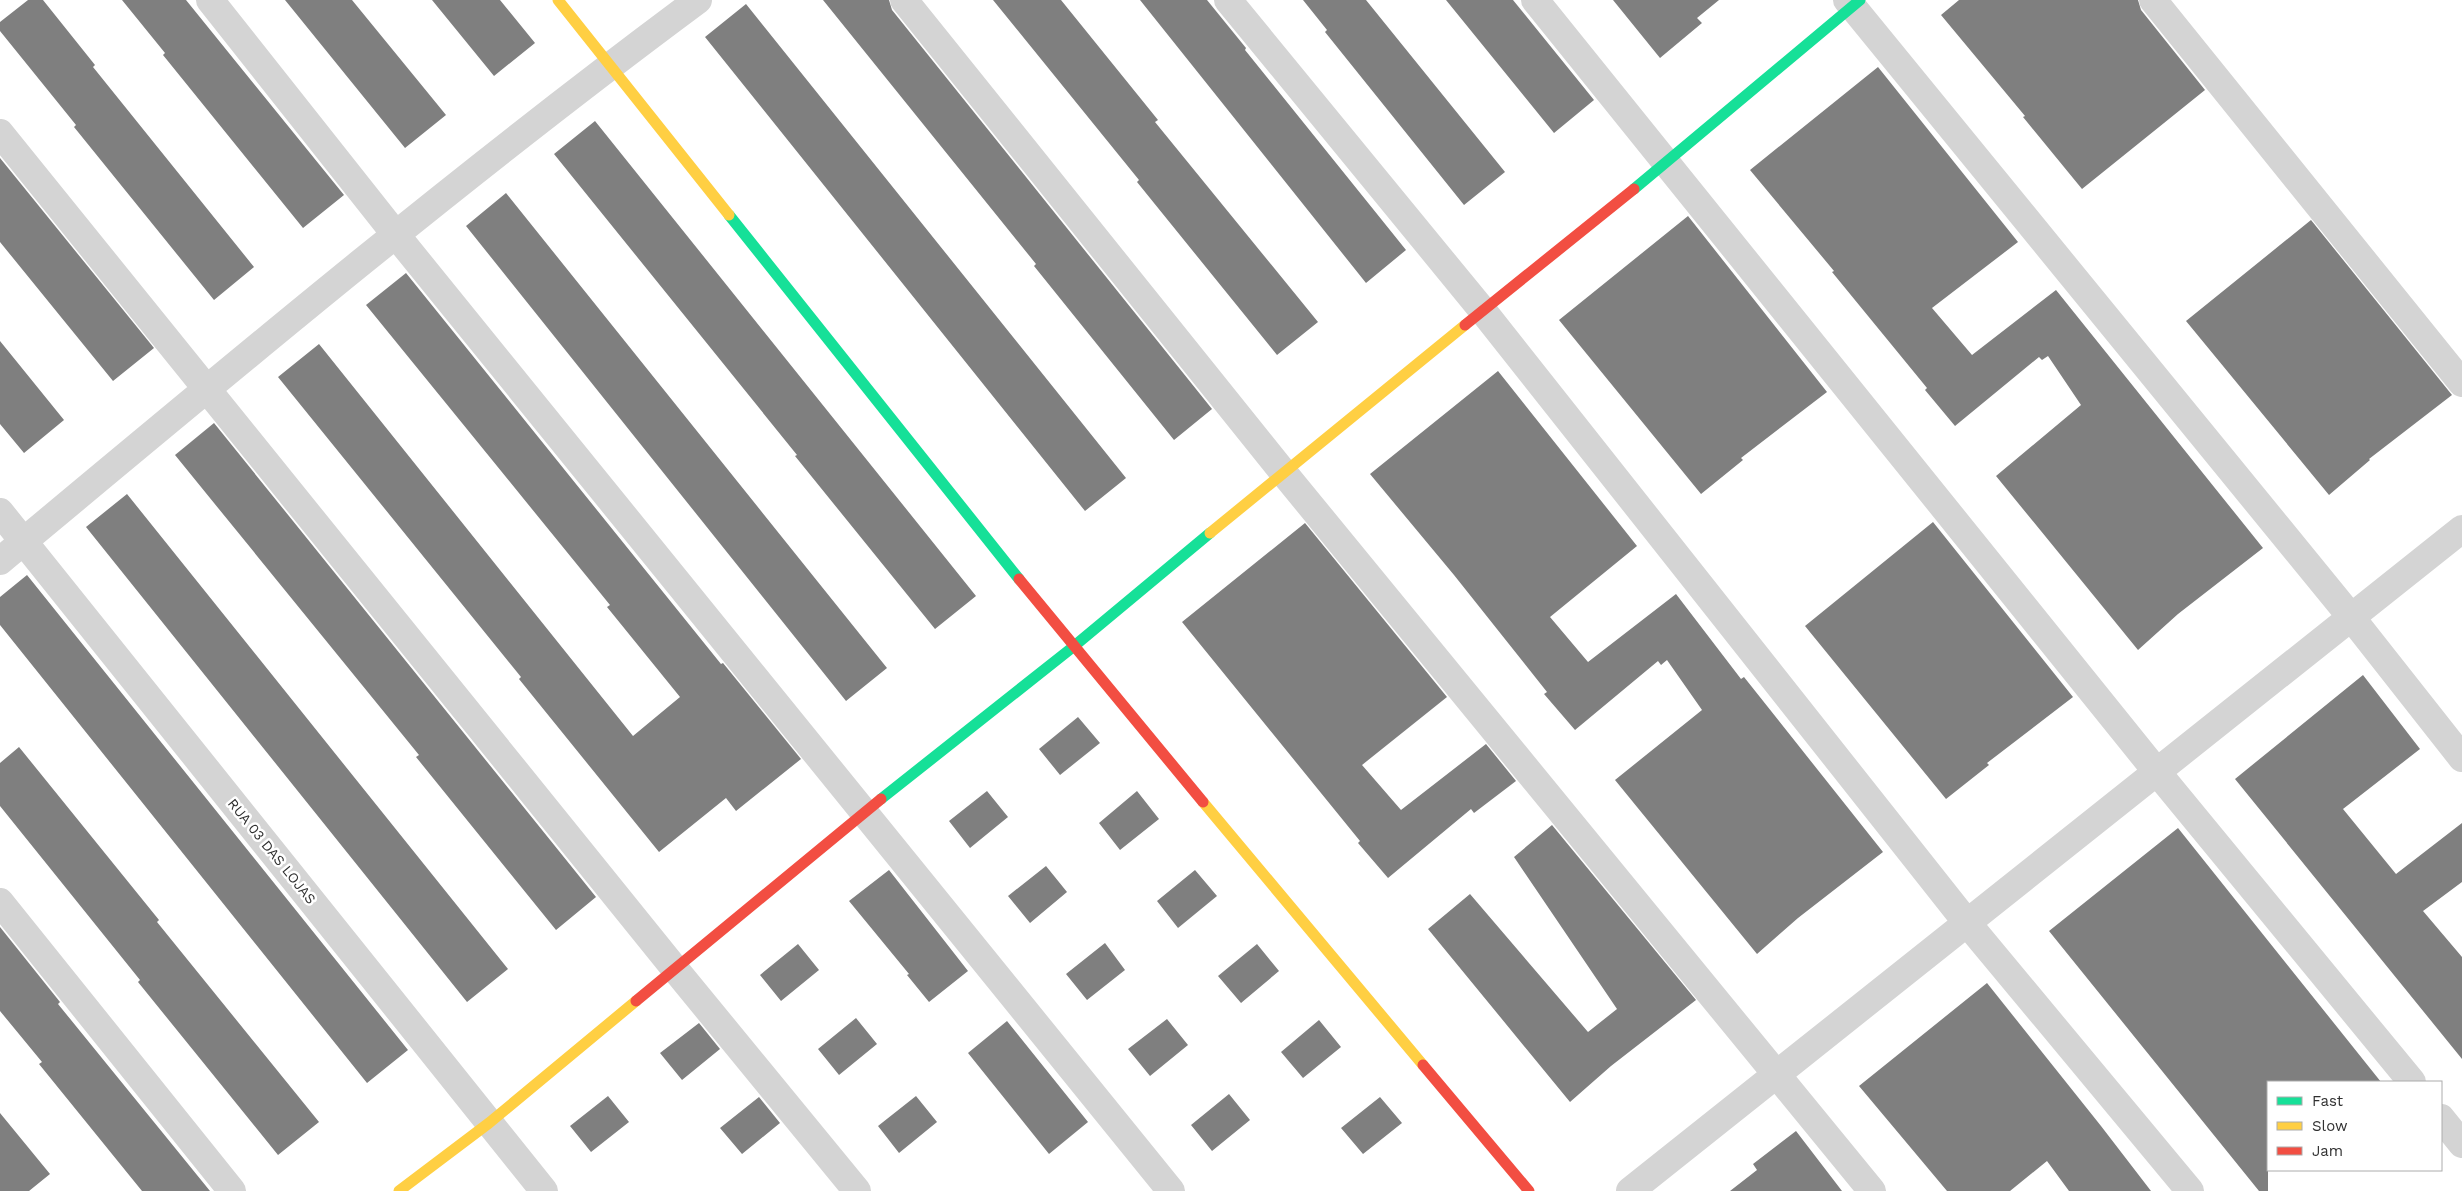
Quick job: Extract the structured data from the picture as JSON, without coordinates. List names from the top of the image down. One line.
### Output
{"streets":{"street":["RUA 03 DAS LOJAS"]},"legend":["Fast","Slow","Jam"]}
